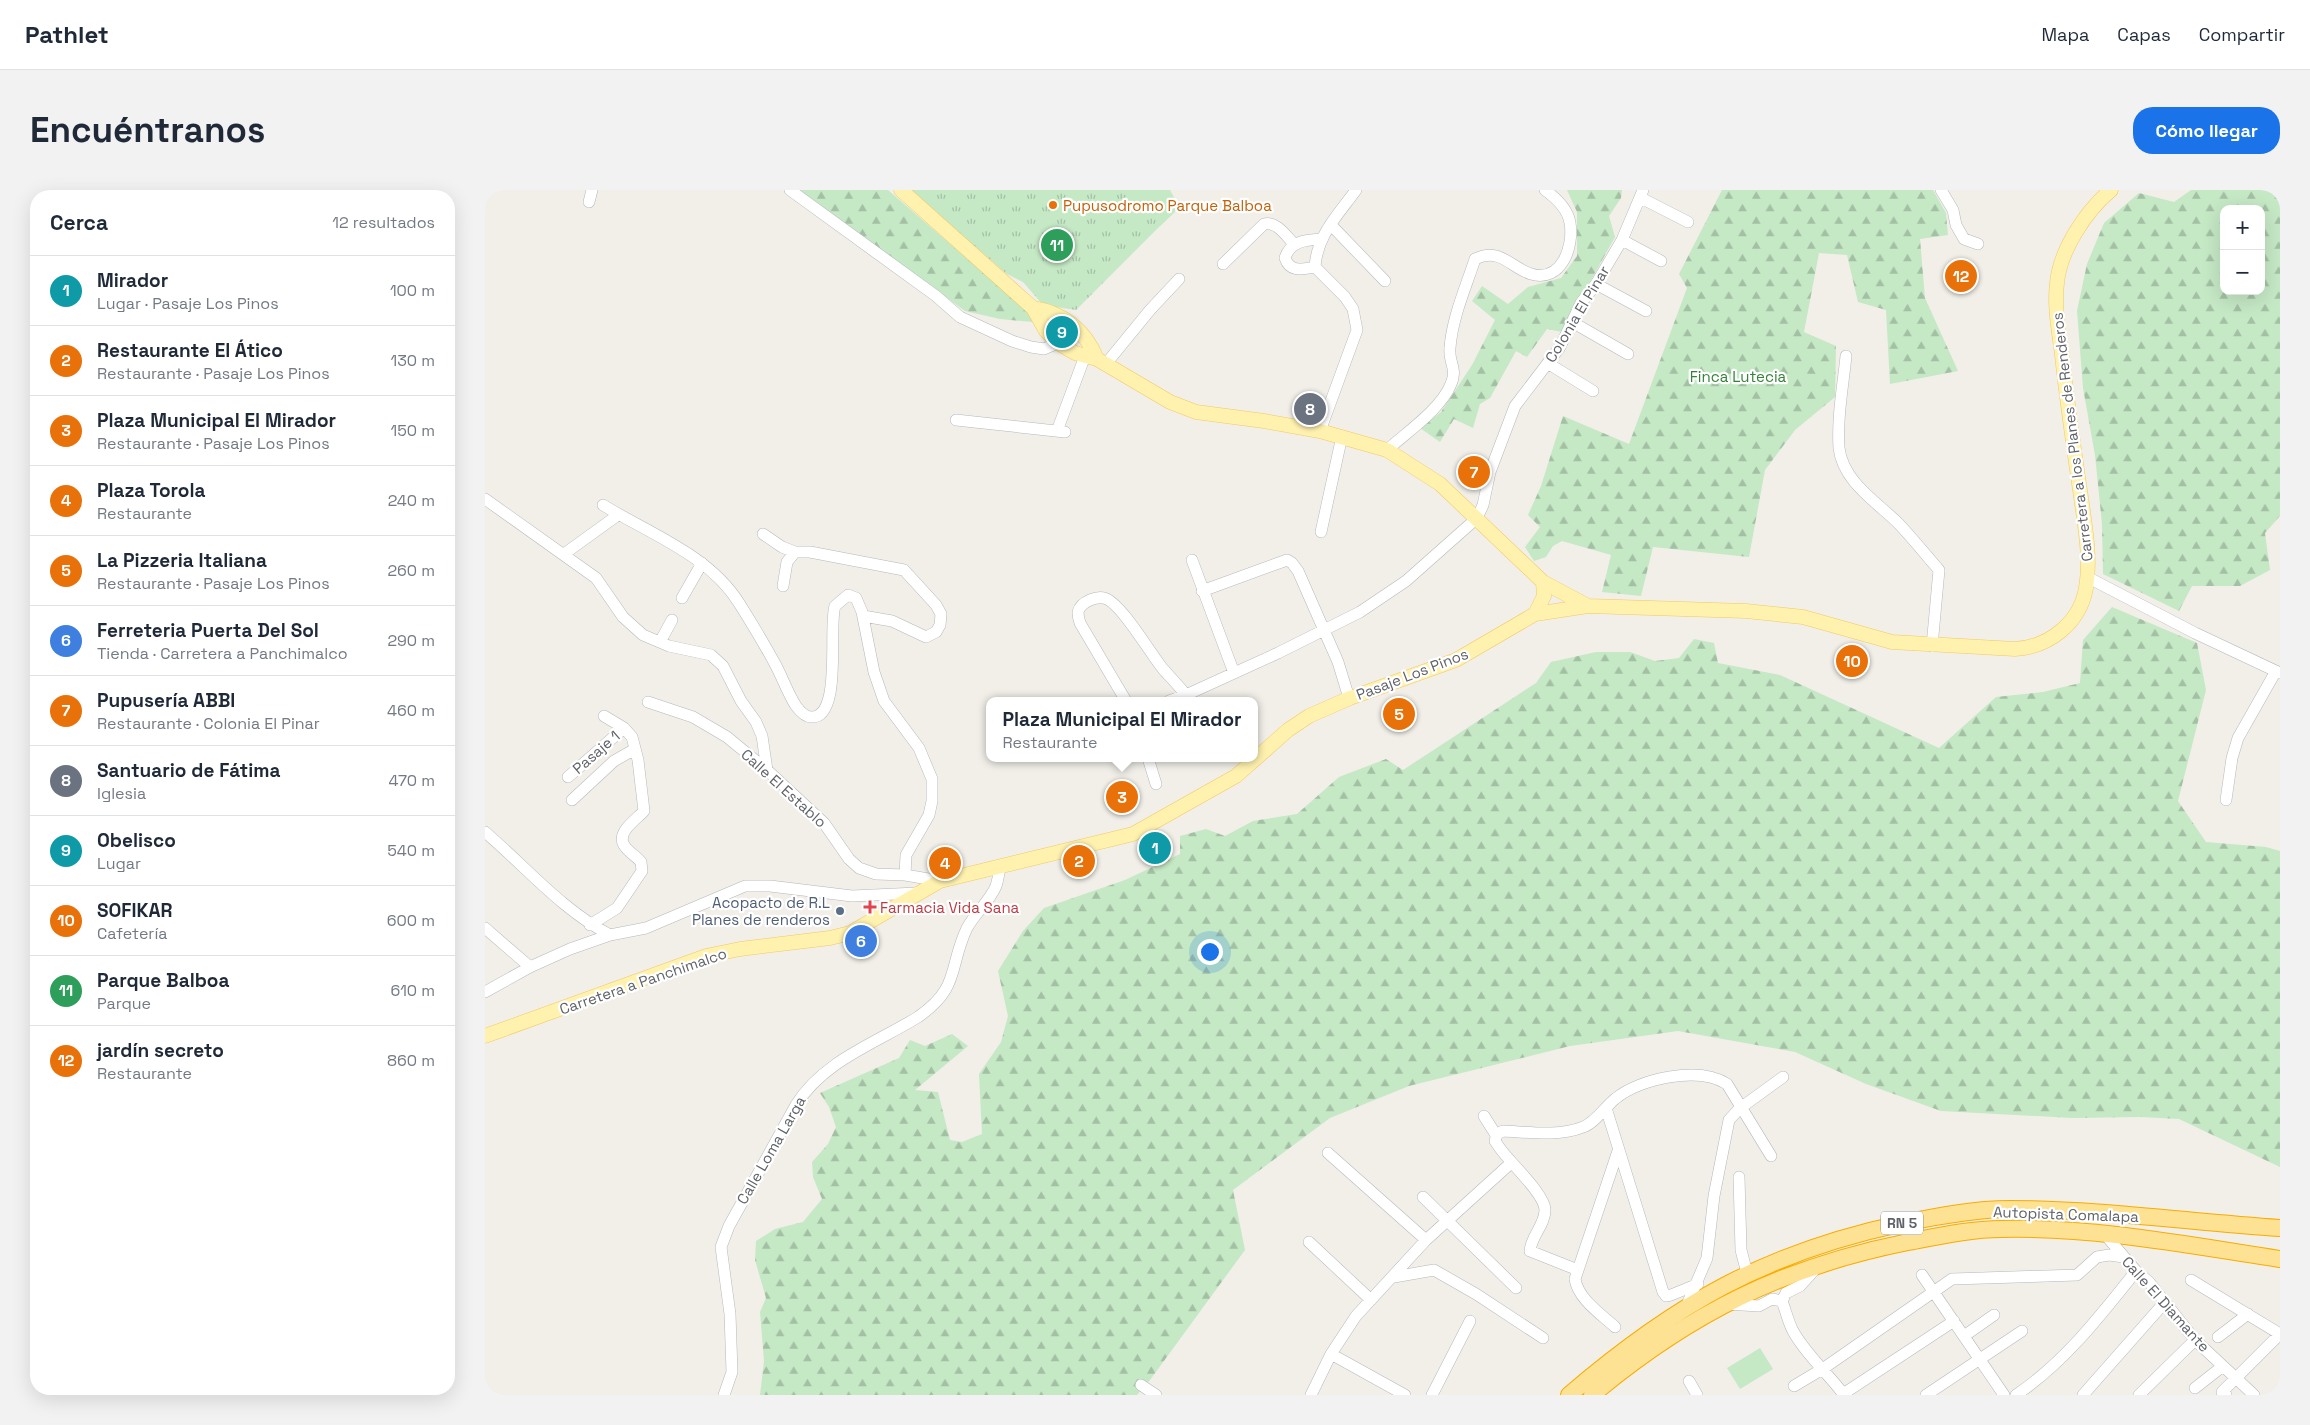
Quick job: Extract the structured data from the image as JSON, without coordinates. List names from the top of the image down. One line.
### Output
{"streets":{"highway":["Autopista Comalapa","RN 5"],"main road":["Carretera a los Planes de Renderos","Pasaje Los Pinos","Carretera a Panchimalco"],"street":["Colonia El Pinar","Pasaje 1","Calle El Establo","Calle Loma Larga","Calle El Diamante"]},"crossings":[["Carretera a los Planes de Renderos","Pasaje Los Pinos"],["Pasaje Los Pinos","Calle El Establo"],["Pasaje Los Pinos","Carretera a Panchimalco"],["Pasaje Los Pinos","Calle Loma Larga"],["Calle El Establo","Carretera a Panchimalco"],["Autopista Comalapa","Calle El Diamante"]],"parks":["Finca Lutecia"],"places":{"other":["Pupusodromo Parque Balboa","Acopacto de R.L Planes de renderos"],"health":["Farmacia Vida Sana"]},"page":{"header":"Pathlet","nav":["Mapa","Capas","Compartir"],"buttons":"Cómo llegar","title":"Encuéntranos","heading":["Cerca","12 resultados"],"map_buttons":["+","−"],"pins":["11","12","9","8","7","10","5","3","1","2","4","6"],"list":[{"mark":"1","name":"Mirador","note":"Lugar · Pasaje Los Pinos","value":"100 m"},{"mark":"2","name":"Restaurante El Ático","note":"Restaurante · Pasaje Los Pinos","value":"130 m"},{"mark":"3","name":"Plaza Municipal El Mirador","note":"Restaurante · Pasaje Los Pinos","value":"150 m"},{"mark":"4","name":"Plaza Torola","note":"Restaurante","value":"240 m"},{"mark":"5","name":"La Pizzeria Italiana","note":"Restaurante · Pasaje Los Pinos","value":"260 m"},{"mark":"6","name":"Ferreteria Puerta Del Sol","note":"Tienda · Carretera a Panchimalco","value":"290 m"},{"mark":"7","name":"Pupusería ABBI","note":"Restaurante · Colonia El Pinar","value":"460 m"},{"mark":"8","name":"Santuario de Fátima","note":"Iglesia","value":"470 m"},{"mark":"9","name":"Obelisco","note":"Lugar","value":"540 m"},{"mark":"10","name":"SOFIKAR","note":"Cafetería","value":"600 m"},{"mark":"11","name":"Parque Balboa","note":"Parque","value":"610 m"},{"mark":"12","name":"jardín secreto","note":"Restaurante","value":"860 m"}],"popup":["Plaza Municipal El Mirador","Restaurante"]}}
